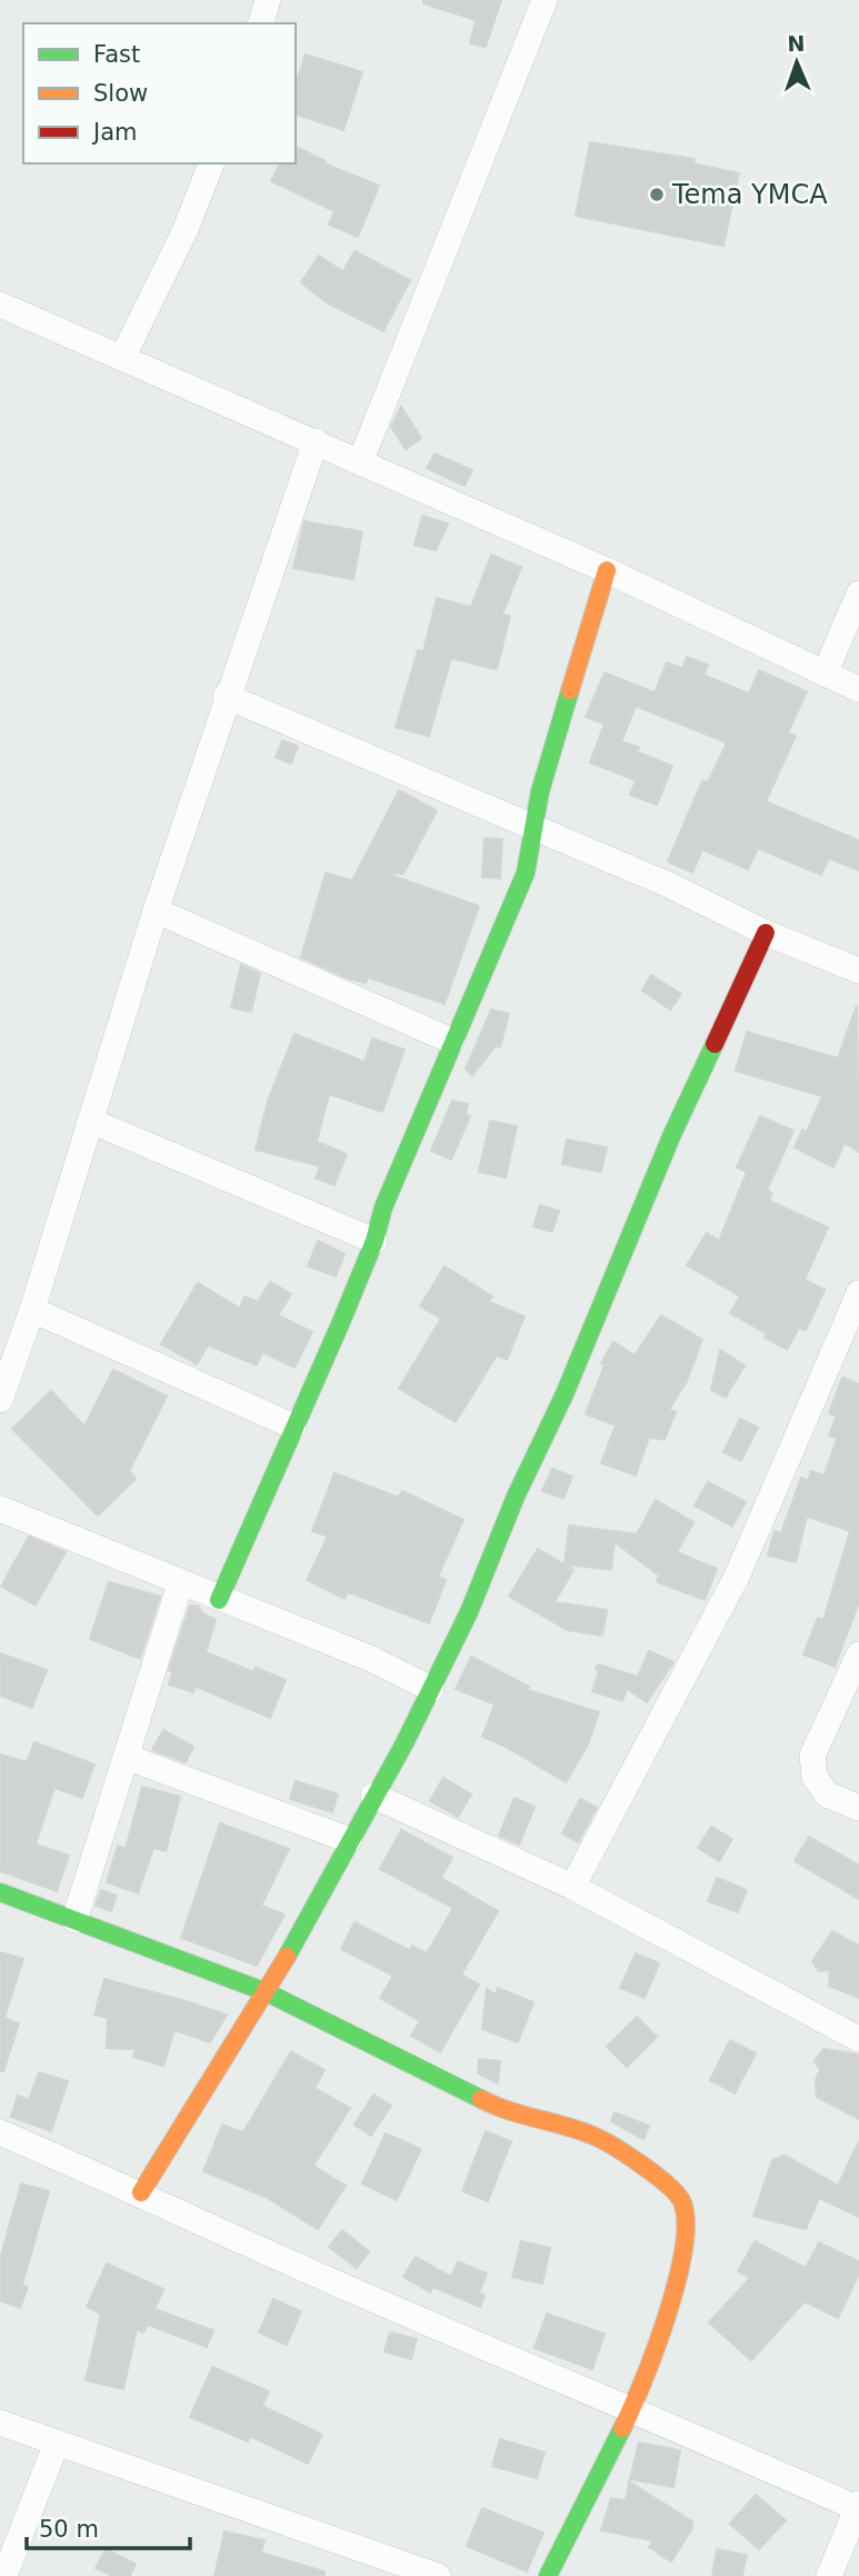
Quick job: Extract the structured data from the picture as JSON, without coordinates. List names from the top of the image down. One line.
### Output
{"places":["Tema YMCA"],"legend":["Fast","Slow","Jam"],"scale_bar":"50 m","north":"top"}
